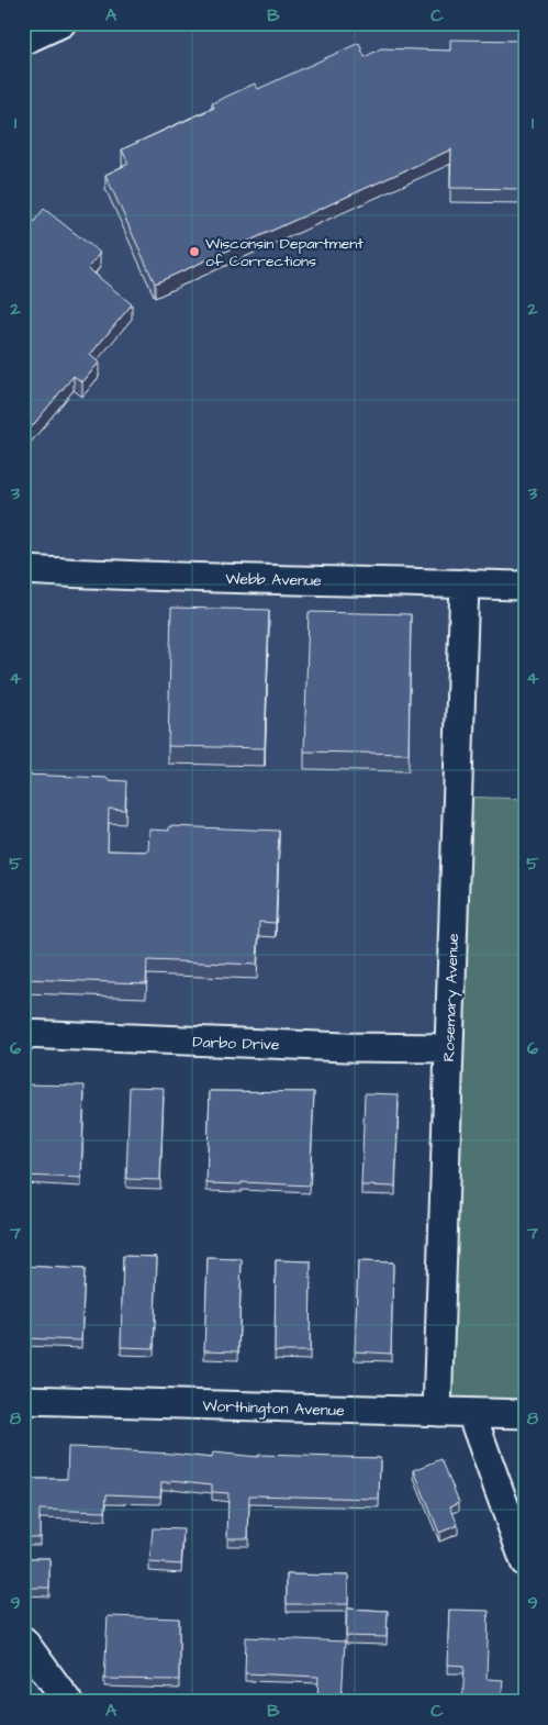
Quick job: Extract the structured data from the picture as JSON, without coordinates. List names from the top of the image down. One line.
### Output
{"streets":{"street":["Webb Avenue","Rosemary Avenue","Darbo Drive","Worthington Avenue"]},"crossings":[["Webb Avenue","Rosemary Avenue"],["Rosemary Avenue","Darbo Drive"],["Rosemary Avenue","Worthington Avenue"]],"places":["Wisconsin Department of Corrections"],"grid":{"columns":["A","B","C"],"rows":["1","2","3","4","5","6","7","8","9"]}}
